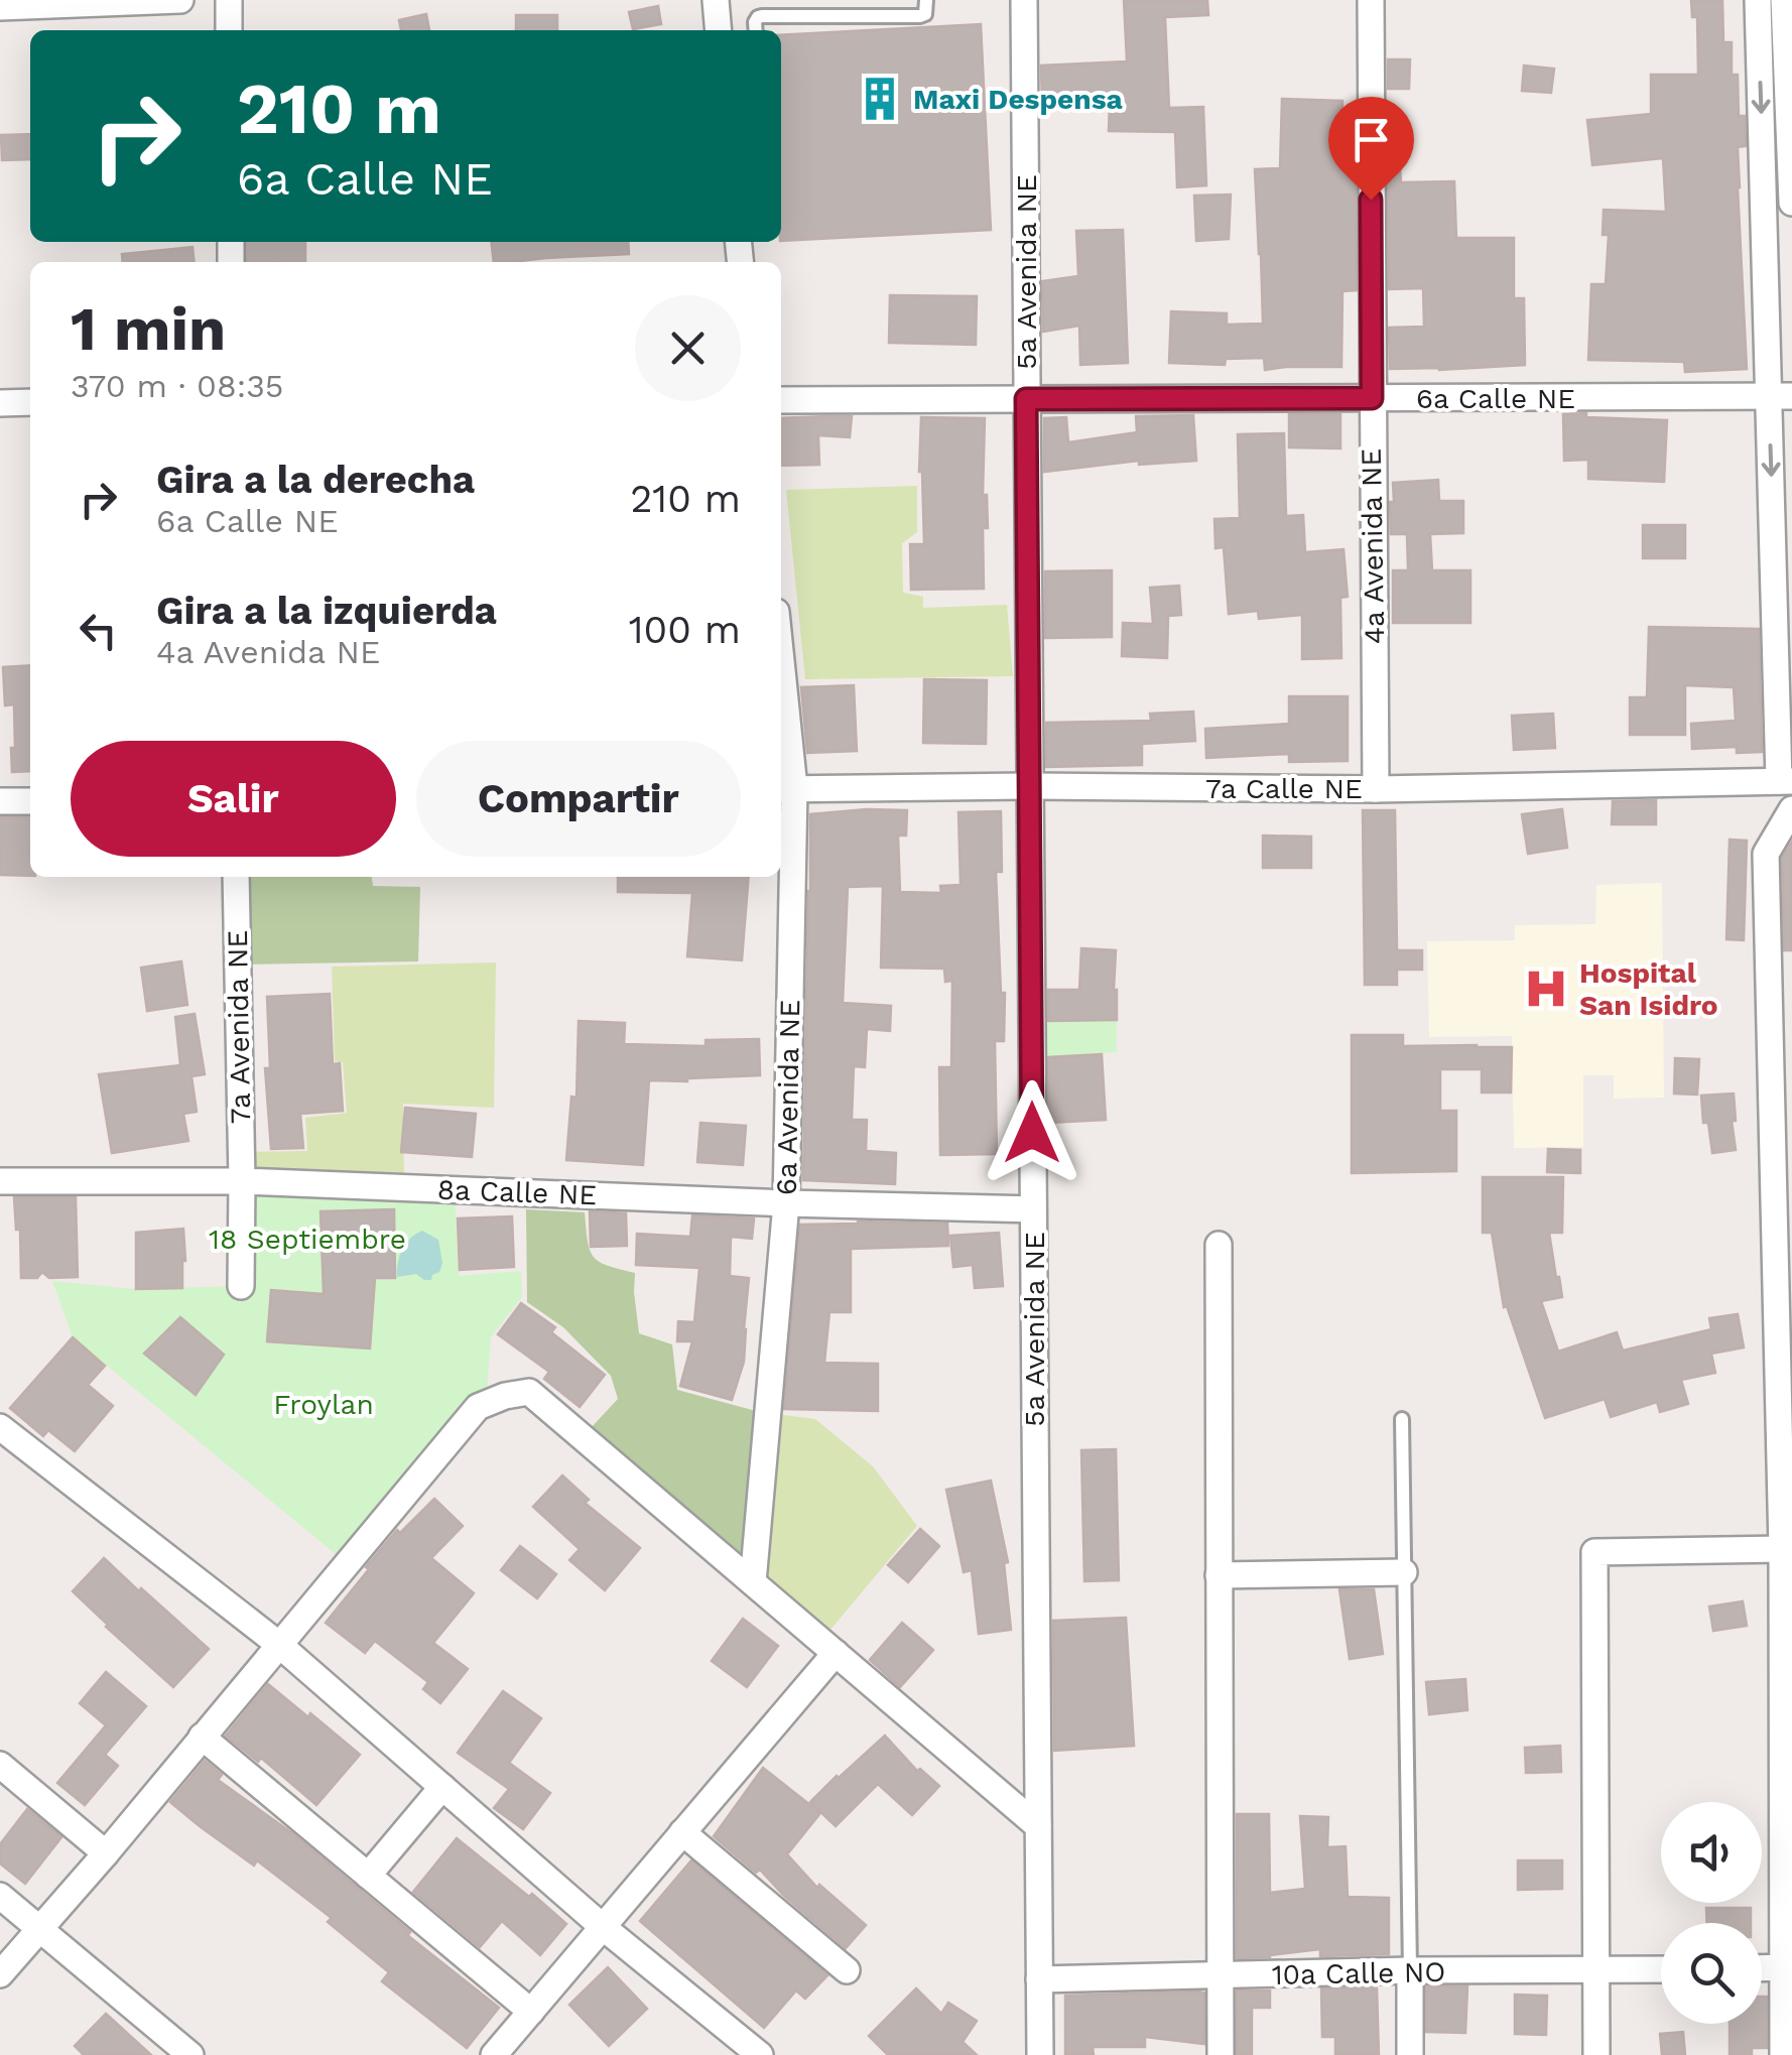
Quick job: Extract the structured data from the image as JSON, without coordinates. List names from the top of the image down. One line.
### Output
{"streets":{"street":["5a Avenida NE","6a Calle NE","4a Avenida NE","7a Calle NE","7a Avenida NE","6a Avenida NE","8a Calle NE","10a Calle NO"]},"crossings":[["5a Avenida NE","6a Calle NE"],["5a Avenida NE","7a Calle NE"],["5a Avenida NE","8a Calle NE"],["5a Avenida NE","10a Calle NO"],["6a Calle NE","4a Avenida NE"],["4a Avenida NE","7a Calle NE"],["7a Calle NE","6a Avenida NE"],["7a Avenida NE","8a Calle NE"],["6a Avenida NE","8a Calle NE"]],"parks":["18 Septiembre","Froylan"],"places":{"building":["Maxi Despensa"],"hospital":["Hospital San Isidro"]},"page":{"turn":["210 m","6a Calle NE"],"heading":["1 min","370 m · 08:35"],"list":[{"name":"Gira a la derecha","note":"6a Calle NE","value":"210 m"},{"name":"Gira a la izquierda","note":"4a Avenida NE","value":"100 m"}],"buttons":["Salir","Compartir"]}}
